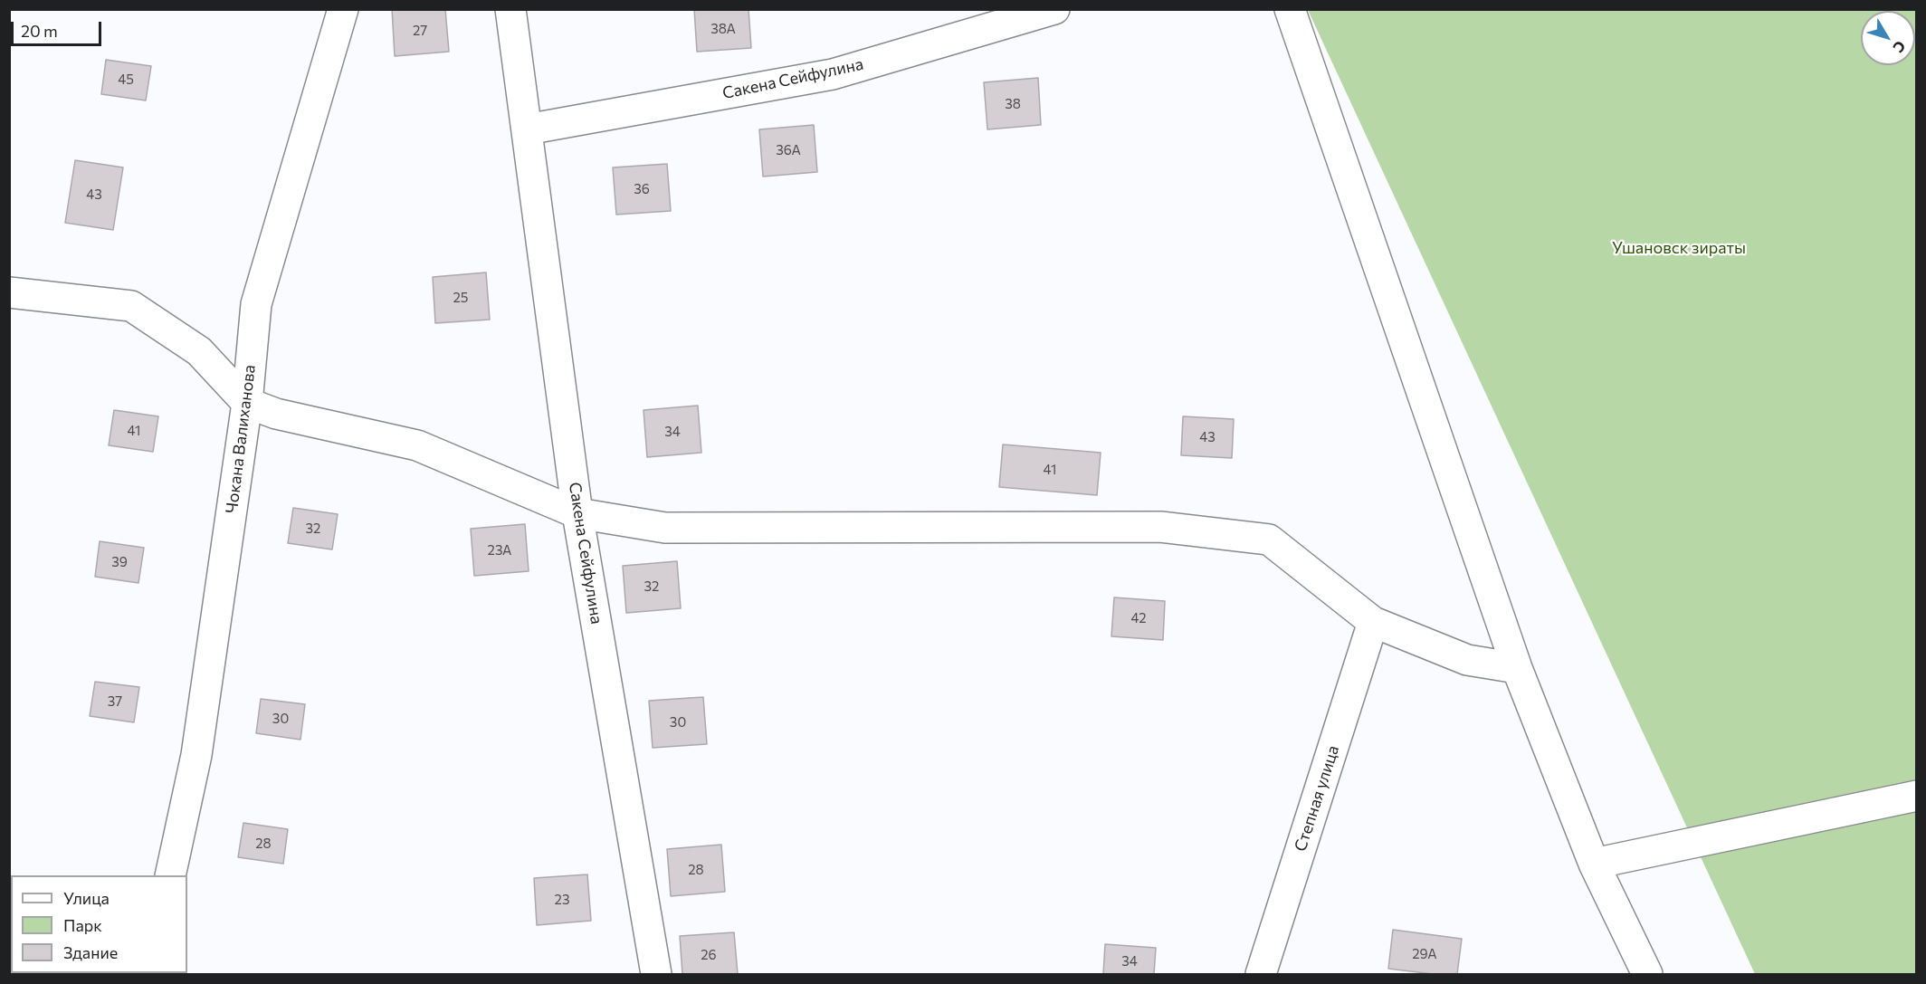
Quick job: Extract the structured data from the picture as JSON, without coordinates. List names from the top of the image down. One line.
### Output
{"streets":{"street":["Сакена Сейфулина","Чокана Валиханова","Степная улица"]},"parks":["Ушановск зираты"],"house_numbers":["38А","27","45","38","36А","36","43","25","41","34","43","41","32","23А","39","32","42","37","30","30","28","28","23","29А","26","34"],"legend":["Улица","Парк","Здание"],"scale_bar":"20 m","north":"bottom right"}
